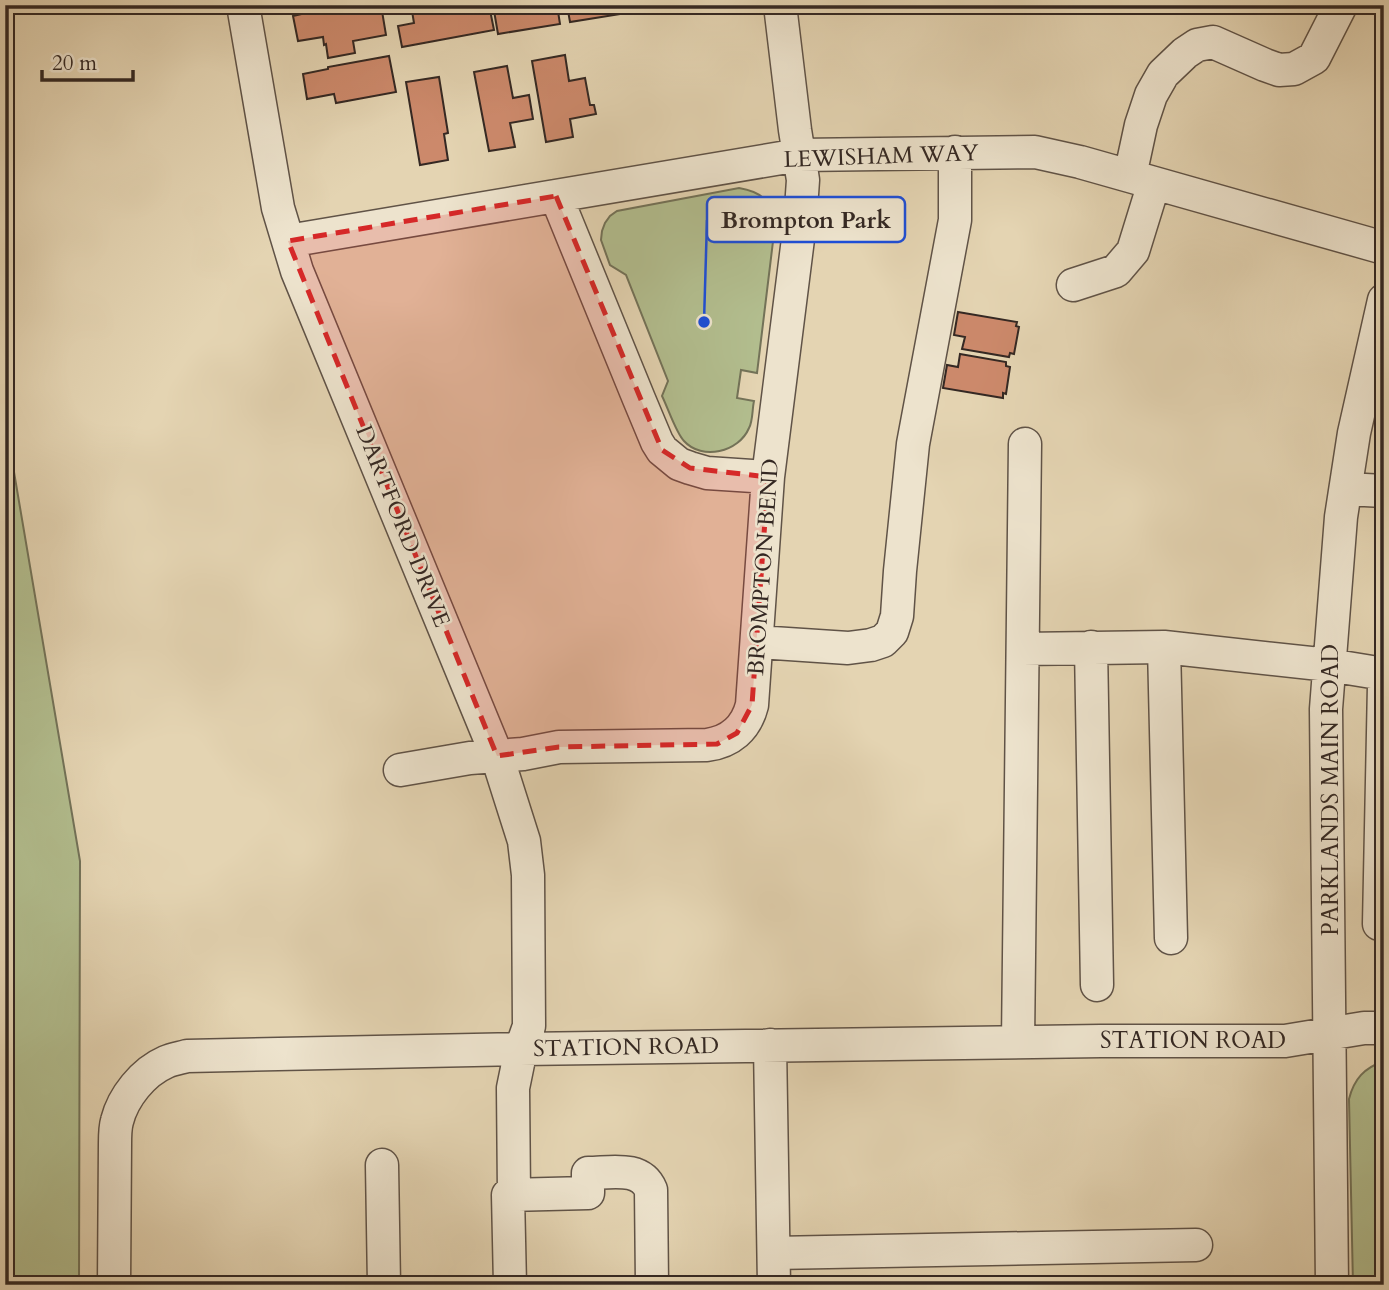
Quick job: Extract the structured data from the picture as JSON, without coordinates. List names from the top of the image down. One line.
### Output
{"streets":{"street":["LEWISHAM WAY","DARTFORD DRIVE","BROMPTON BEND","PARKLANDS MAIN ROAD","STATION ROAD"]},"crossings":[["LEWISHAM WAY","DARTFORD DRIVE"],["LEWISHAM WAY","BROMPTON BEND"],["DARTFORD DRIVE","BROMPTON BEND"],["DARTFORD DRIVE","STATION ROAD"],["PARKLANDS MAIN ROAD","STATION ROAD"]],"places":["Brompton Park"],"scale_bar":"20 m"}
